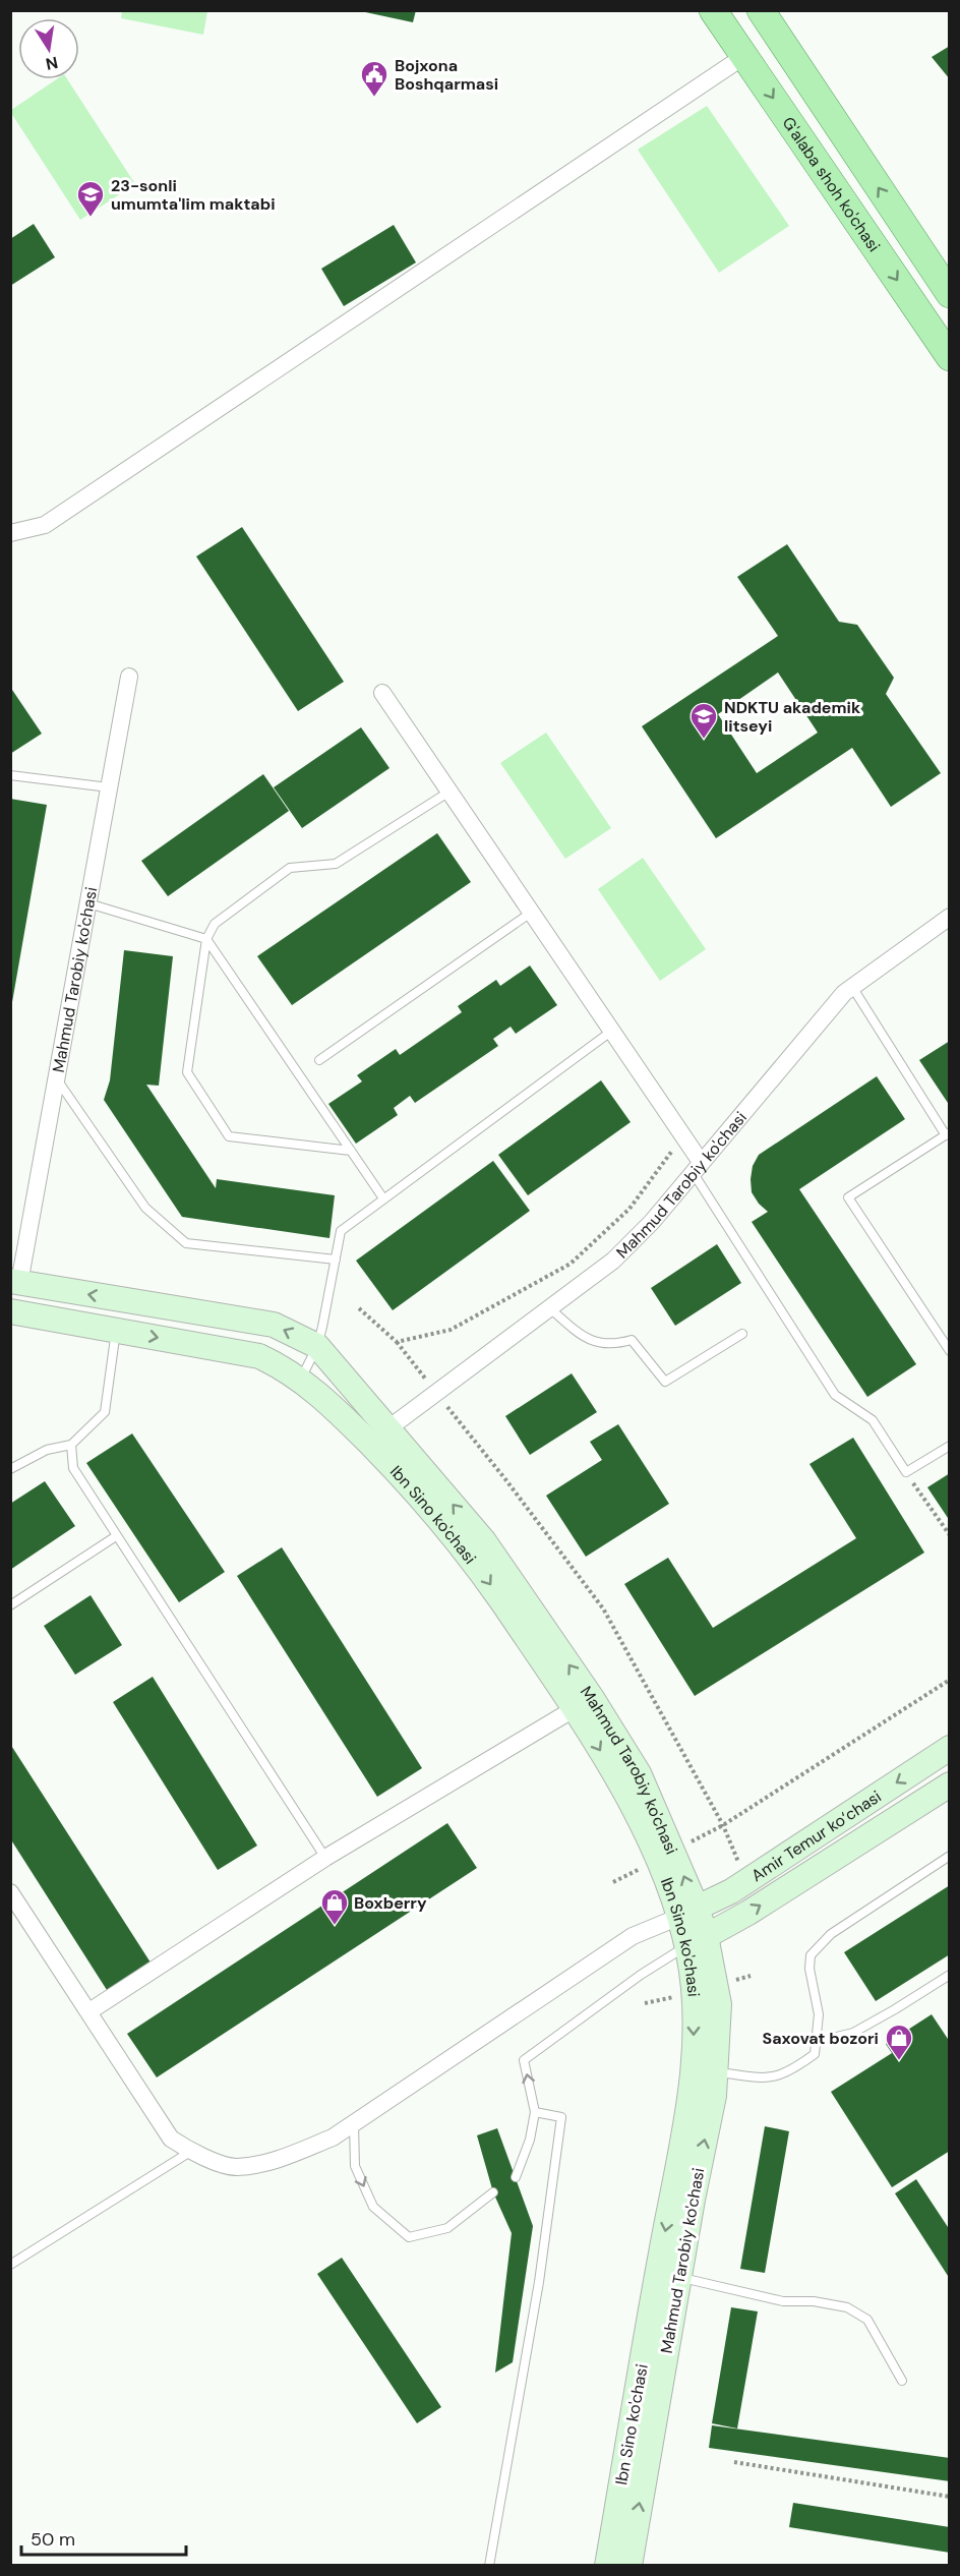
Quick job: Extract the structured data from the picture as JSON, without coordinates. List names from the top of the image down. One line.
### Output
{"streets":{"main road":["G'alaba shoh ko'chasi","Mahmud Tarobiy ko'chasi","Ibn Sino ko'chasi","Amir Temur ko‘chasi"]},"crossings":[["Mahmud Tarobiy ko'chasi","Ibn Sino ko'chasi"],["Mahmud Tarobiy ko'chasi","Amir Temur ko‘chasi"],["Ibn Sino ko'chasi","Amir Temur ko‘chasi"]],"one_way":["Ibn Sino ko'chasi"],"places":{"public building":["Bojxona Boshqarmasi"],"school or university":["23-sonli umumta'lim maktabi","NDKTU akademik litseyi"],"shop":["Boxberry","Saxovat bozori"]},"scale_bar":"50 m","north":"bottom"}
